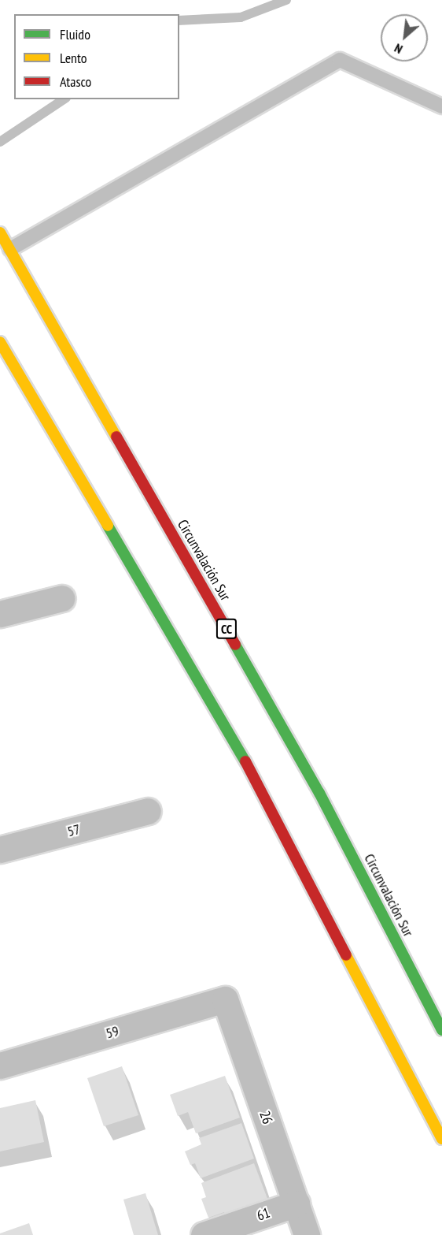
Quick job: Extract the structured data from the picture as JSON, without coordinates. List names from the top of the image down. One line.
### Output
{"streets":{"highway":["Circunvalación Sur","CC"],"street":["57","59","26","61"]},"crossings":[["59","26"],["26","61"]],"legend":["Fluido","Lento","Atasco"],"north":"bottom left"}
